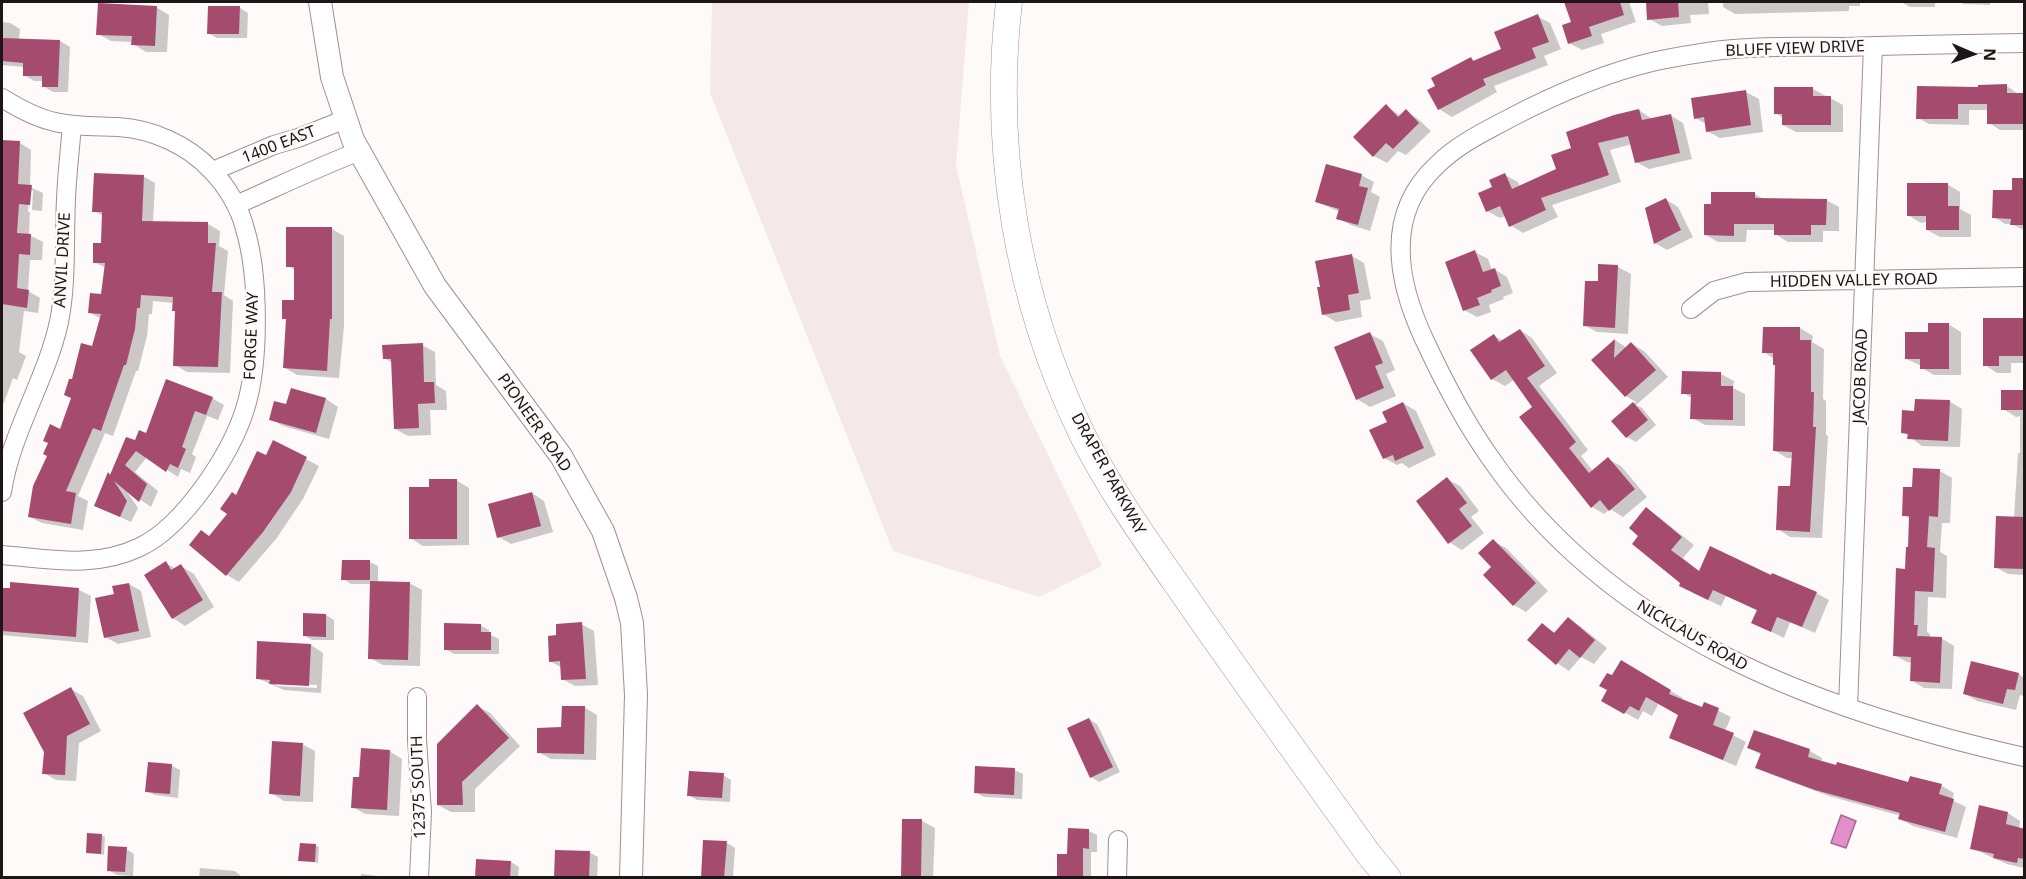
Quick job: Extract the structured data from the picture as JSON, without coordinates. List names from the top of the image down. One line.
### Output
{"streets":{"main road":["DRAPER PARKWAY"],"street":["BLUFF VIEW DRIVE","1400 EAST","ANVIL DRIVE","HIDDEN VALLEY ROAD","FORGE WAY","JACOB ROAD","PIONEER ROAD","NICKLAUS ROAD","12375 SOUTH"]},"crossings":[["BLUFF VIEW DRIVE","JACOB ROAD"],["BLUFF VIEW DRIVE","NICKLAUS ROAD"],["1400 EAST","FORGE WAY"],["1400 EAST","PIONEER ROAD"],["ANVIL DRIVE","FORGE WAY"],["HIDDEN VALLEY ROAD","JACOB ROAD"],["JACOB ROAD","NICKLAUS ROAD"]],"north":"right"}
